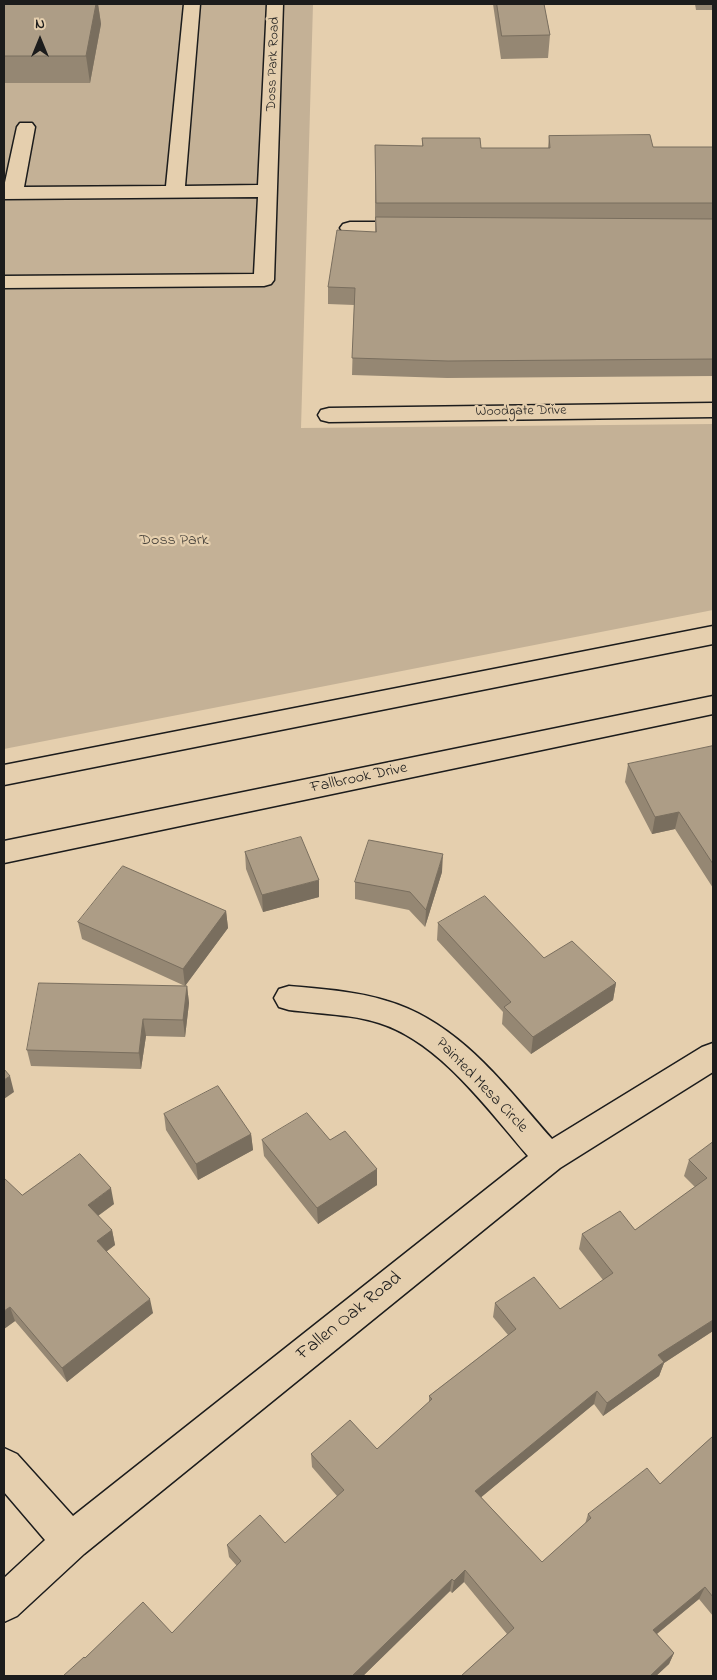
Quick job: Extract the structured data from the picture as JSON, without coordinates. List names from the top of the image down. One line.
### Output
{"streets":{"street":["Doss Park Road","Woodgate Drive","Fallbrook Drive","Painted Mesa Circle","Fallen Oak Road"]},"crossings":[["Painted Mesa Circle","Fallen Oak Road"]],"parks":["Doss Park"],"north":"top"}
